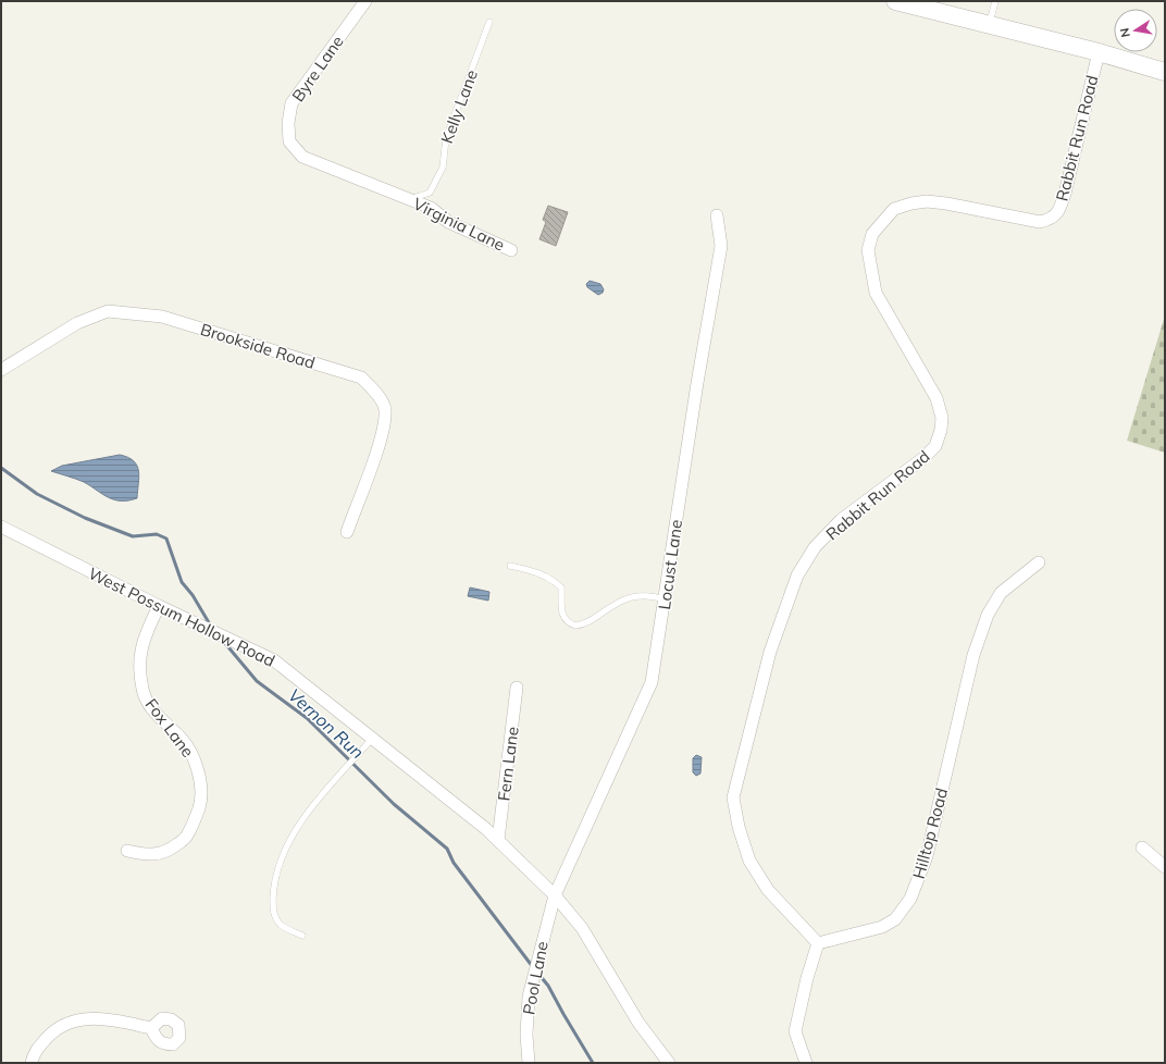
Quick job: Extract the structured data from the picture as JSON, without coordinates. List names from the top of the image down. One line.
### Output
{"streets":{"street":["Byre Lane","Rabbit Run Road","Virginia Lane","Brookside Road","Locust Lane","West Possum Hollow Road","Fox Lane","Fern Lane","Hilltop Road","Pool Lane"],"lane":["Kelly Lane"]},"crossings":[["Byre Lane","Kelly Lane"],["Byre Lane","Virginia Lane"],["Kelly Lane","Virginia Lane"],["Rabbit Run Road","Hilltop Road"],["Locust Lane","West Possum Hollow Road"],["Locust Lane","Pool Lane"],["West Possum Hollow Road","Fox Lane"],["West Possum Hollow Road","Fern Lane"],["West Possum Hollow Road","Pool Lane"]],"water":["Vernon Run"],"north":"left"}
